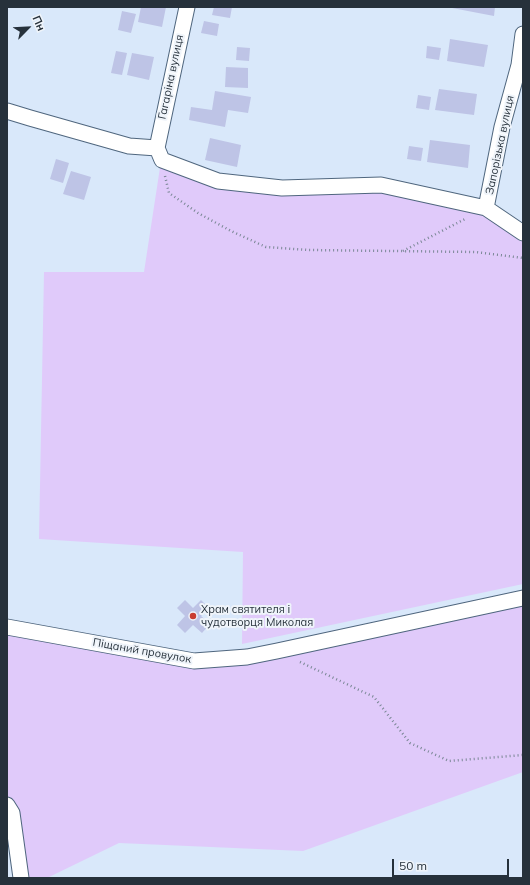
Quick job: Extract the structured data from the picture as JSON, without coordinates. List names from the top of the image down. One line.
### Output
{"streets":{"street":["Гагаріна вулиця","Запорізька вулиця","Піщаний провулок"]},"places":["Храм святителя і чудотворця Миколая"],"scale_bar":"50 m","north":"top right"}
